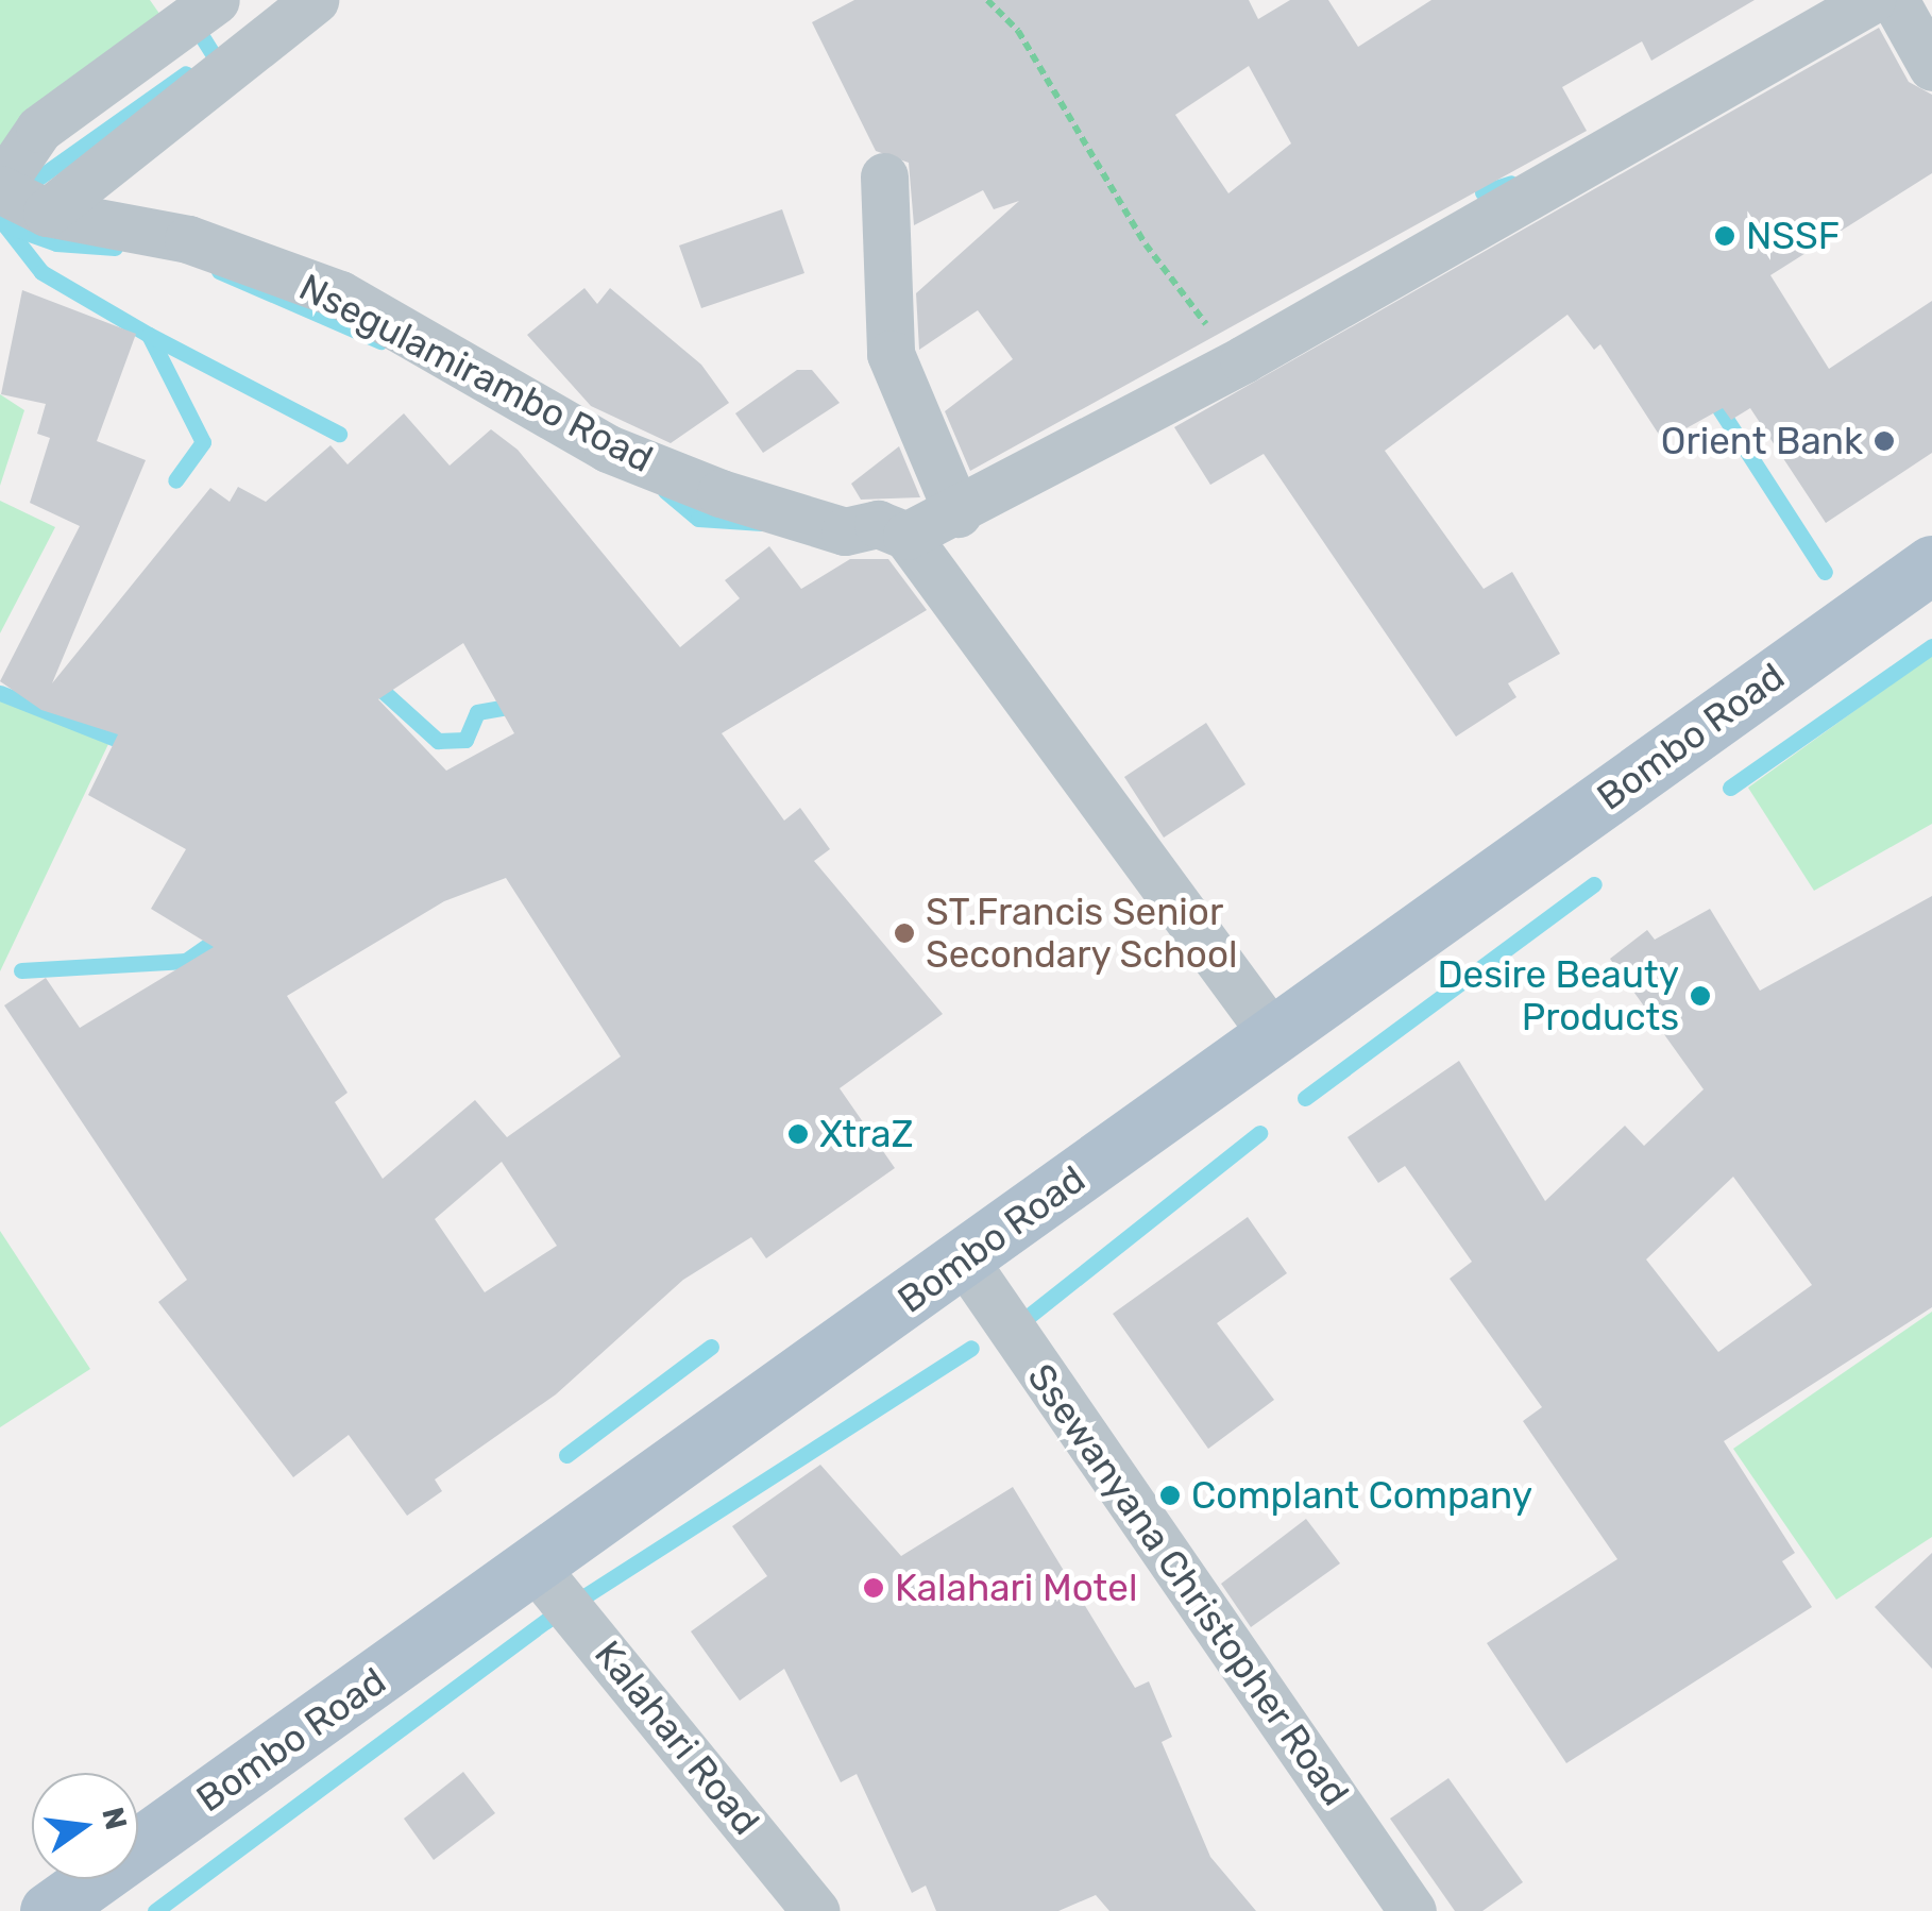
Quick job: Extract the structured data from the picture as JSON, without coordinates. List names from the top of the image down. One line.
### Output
{"streets":{"main road":["Bombo Road"],"street":["Nsegulamirambo Road","Ssewanyana Christopher Road","Kalahari Road"]},"crossings":[["Bombo Road","Ssewanyana Christopher Road"],["Bombo Road","Kalahari Road"]],"places":["NSSF","Orient Bank","ST.Francis Senior Secondary School","Desire Beauty Products","XtraZ","Complant Company","Kalahari Motel"],"north":"right"}
